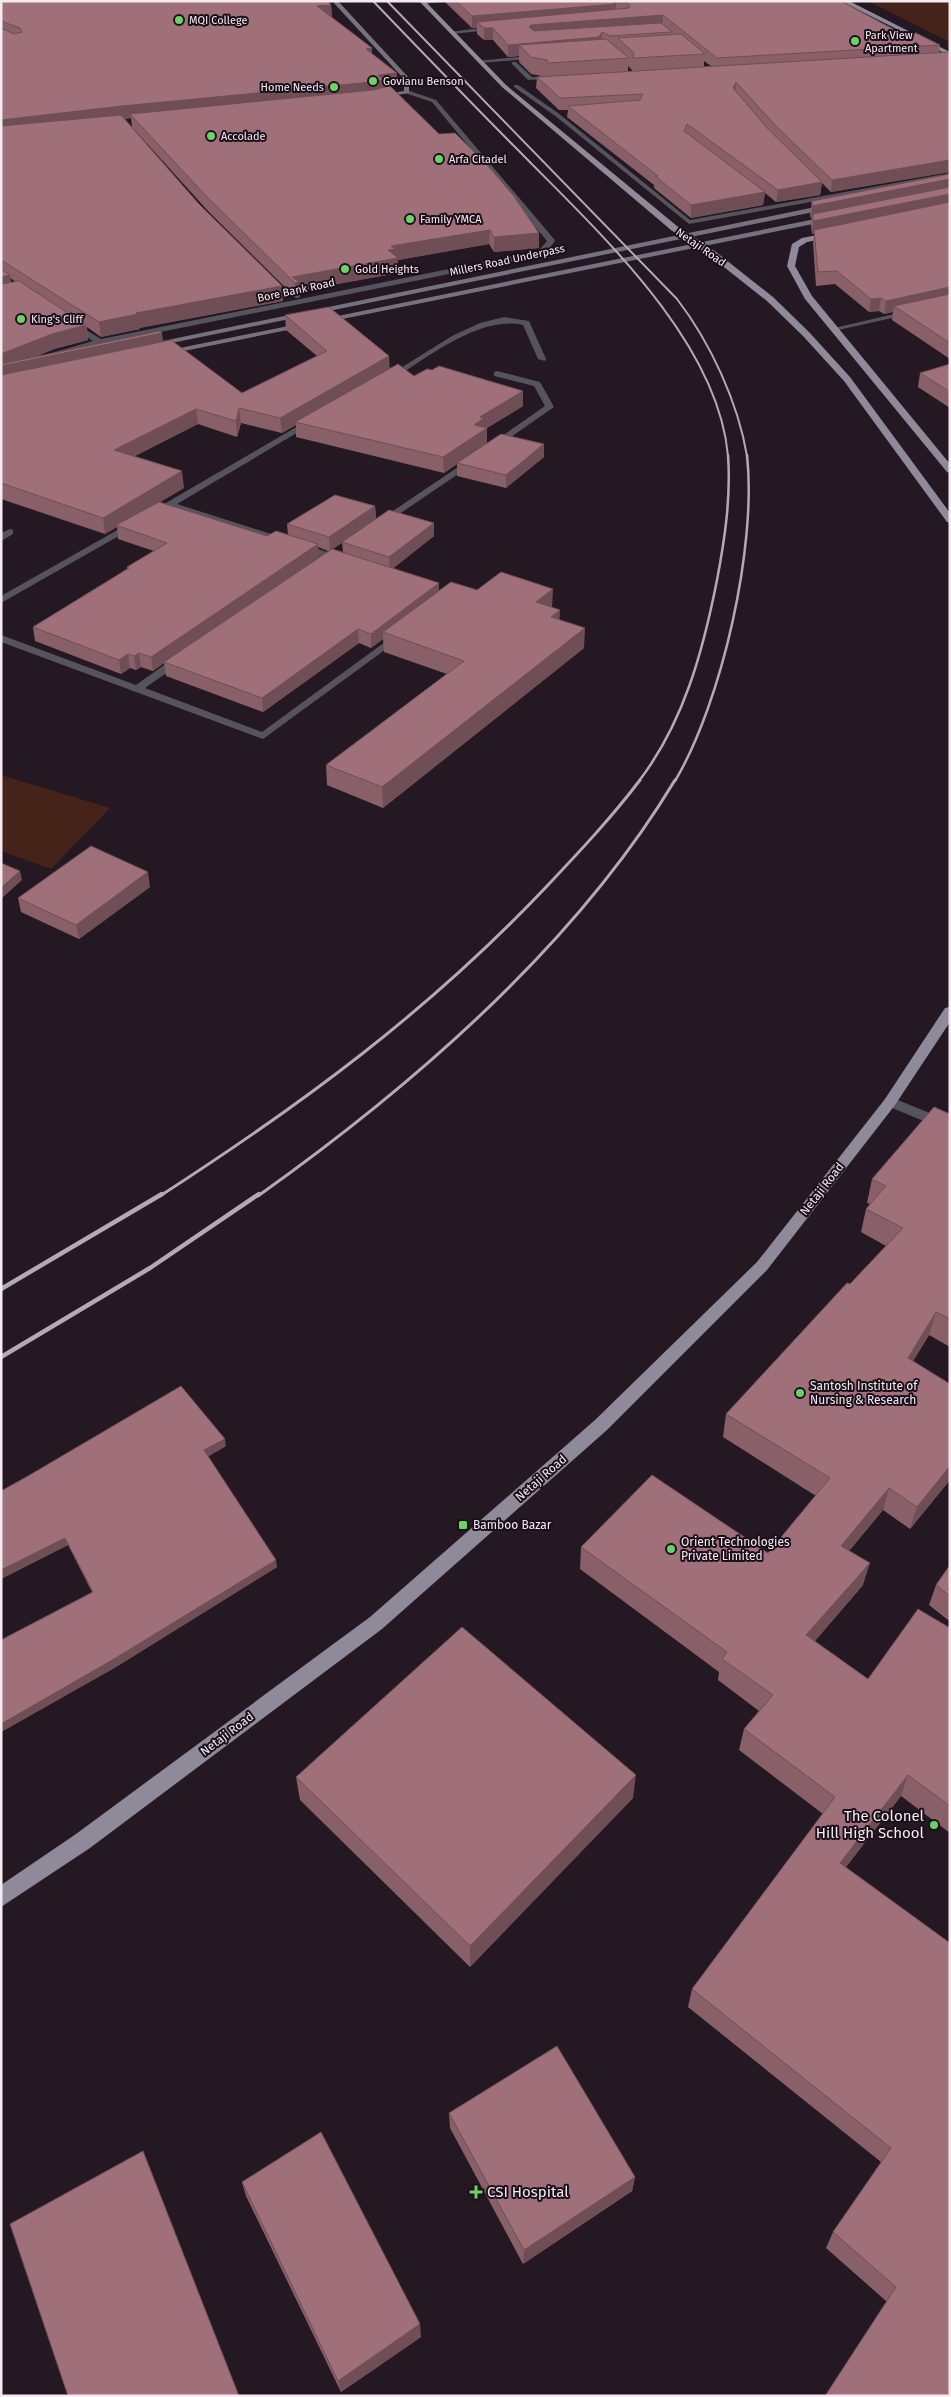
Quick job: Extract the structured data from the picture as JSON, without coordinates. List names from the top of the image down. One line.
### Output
{"streets":{"main road":["Netaji Road","Millers Road Underpass"],"street":["Bore Bank Road"]},"places":{"other":["MQI College","Park View Apartment","Govianu Benson","Home Needs","Accolade","Arfa Citadel","Family YMCA","Gold Heights","King's Cliff","Santosh Institute of Nursing & Research","Orient Technologies Private Limited","The Colonel Hill High School"],"transit":["Bamboo Bazar"],"health":["CSI Hospital"]}}
